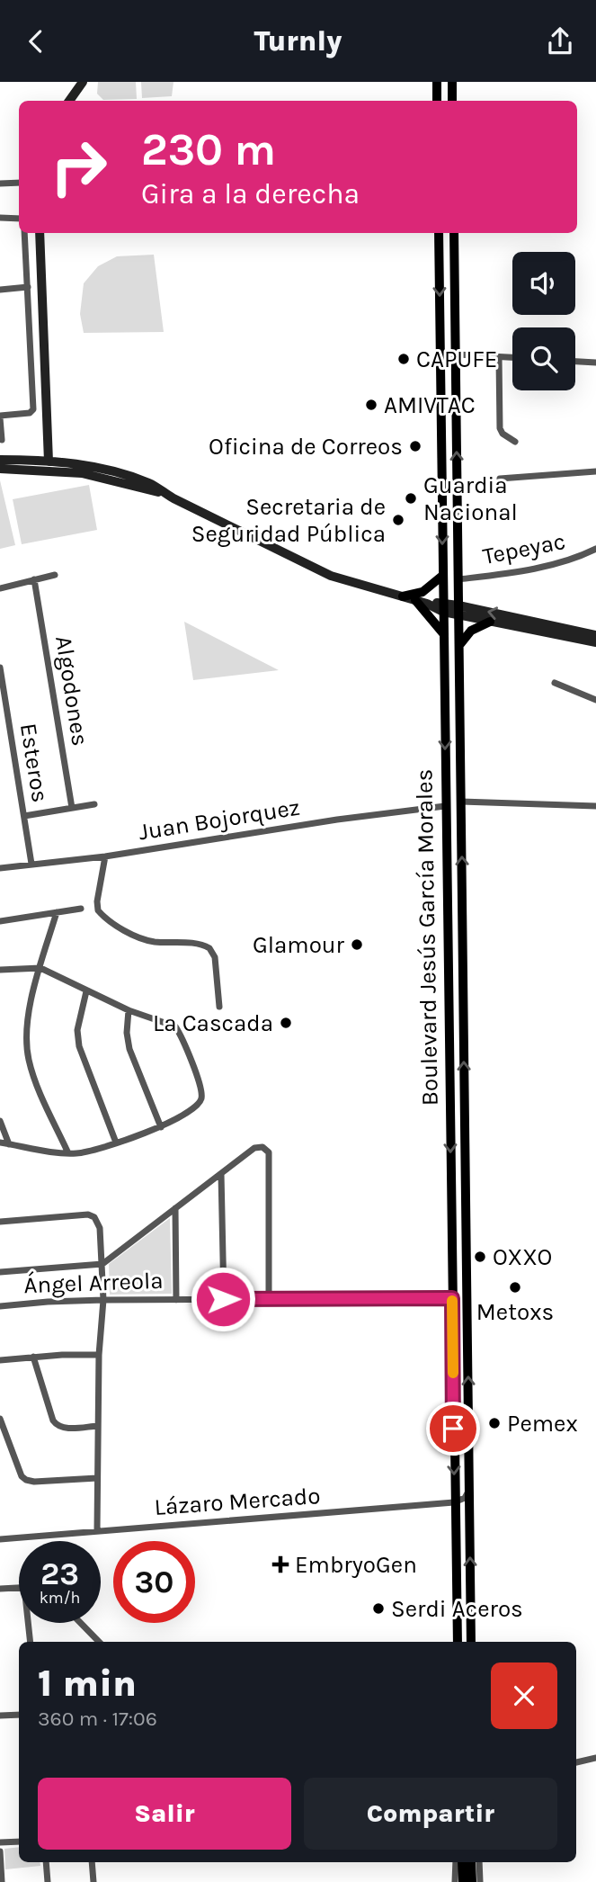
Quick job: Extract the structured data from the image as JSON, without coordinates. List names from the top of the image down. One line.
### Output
{"streets":{"main road":["Boulevard Jesús García Morales"],"street":["Tepeyac","Algodones","Esteros","Juan Bojorquez","Ángel Arreola","Lázaro Mercado"]},"crossings":[["Tepeyac","Boulevard Jesús García Morales"],["Esteros","Juan Bojorquez"],["Juan Bojorquez","Boulevard Jesús García Morales"],["Boulevard Jesús García Morales","Ángel Arreola"],["Boulevard Jesús García Morales","Lázaro Mercado"]],"places":{"other":["CAPUFE","AMIVTAC","Oficina de Correos","Guardia Nacional","Secretaria de Seguridad Pública","Glamour","La Cascada","OXXO","Metoxs","Pemex","Serdi Aceros"],"health":["EmbryoGen"]},"page":{"header":"Turnly","turn":["230 m","Gira a la derecha"],"speed":"23 km/h","limit":"30","heading":["1 min","360 m · 17:06"],"buttons":["Salir","Compartir"]}}
